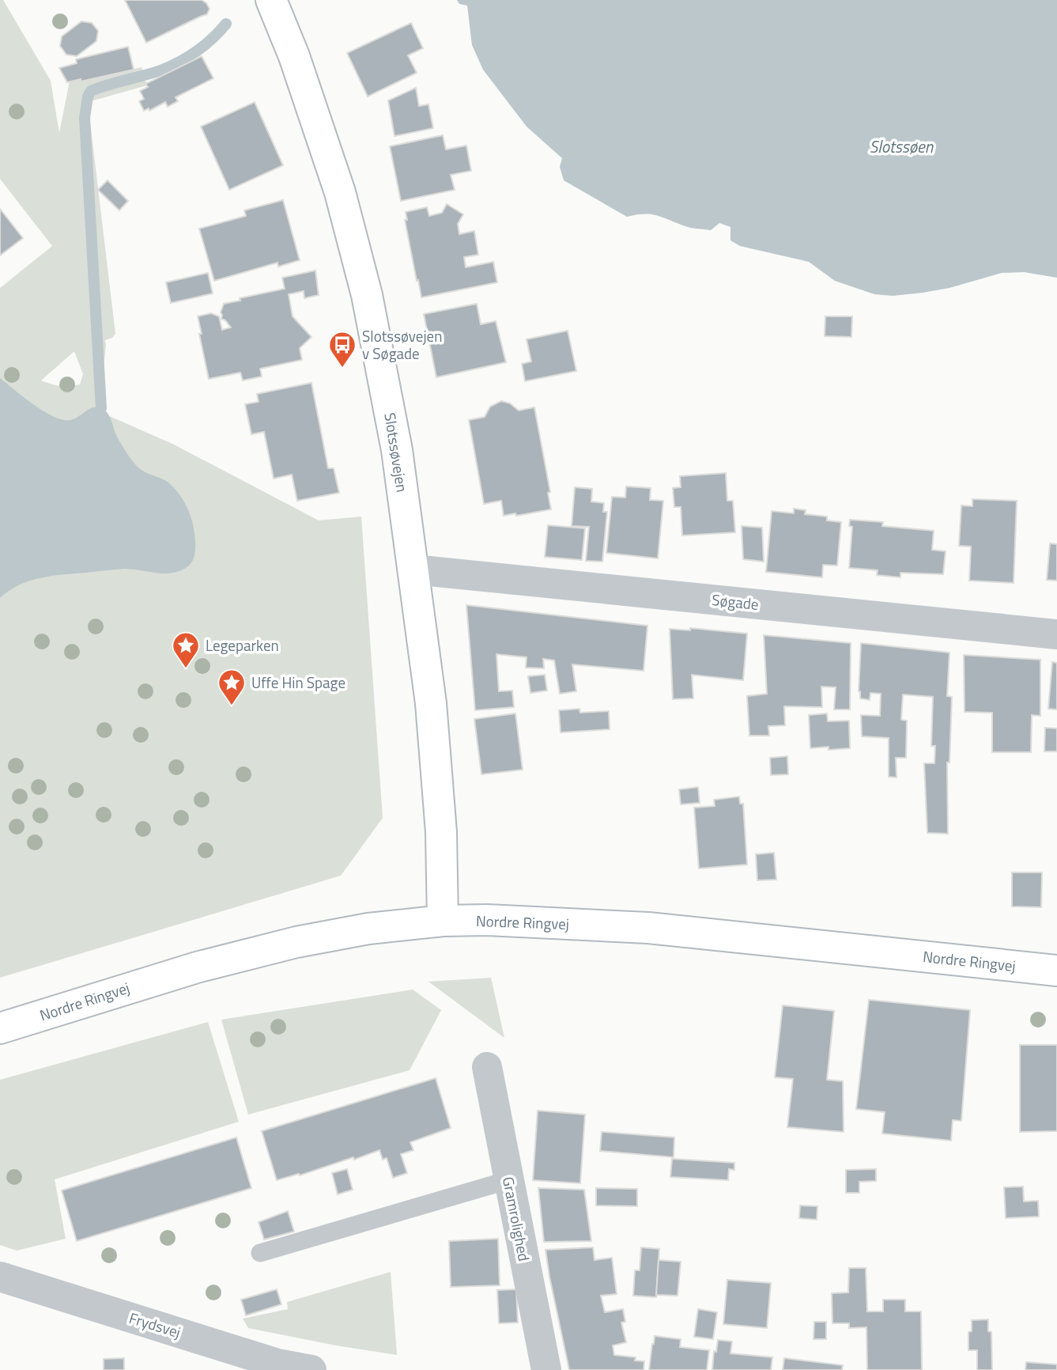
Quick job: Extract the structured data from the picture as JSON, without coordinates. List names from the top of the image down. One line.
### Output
{"streets":{"main road":["Slotssøvejen","Nordre Ringvej"],"street":["Søgade","Gramrolighed","Frydsvej"]},"crossings":[["Slotssøvejen","Søgade"],["Slotssøvejen","Nordre Ringvej"]],"water":["Slotssøen"],"places":{"bus stop":["Slotssøvejen v Søgade"],"place":["Legeparken","Uffe Hin Spage"]}}
